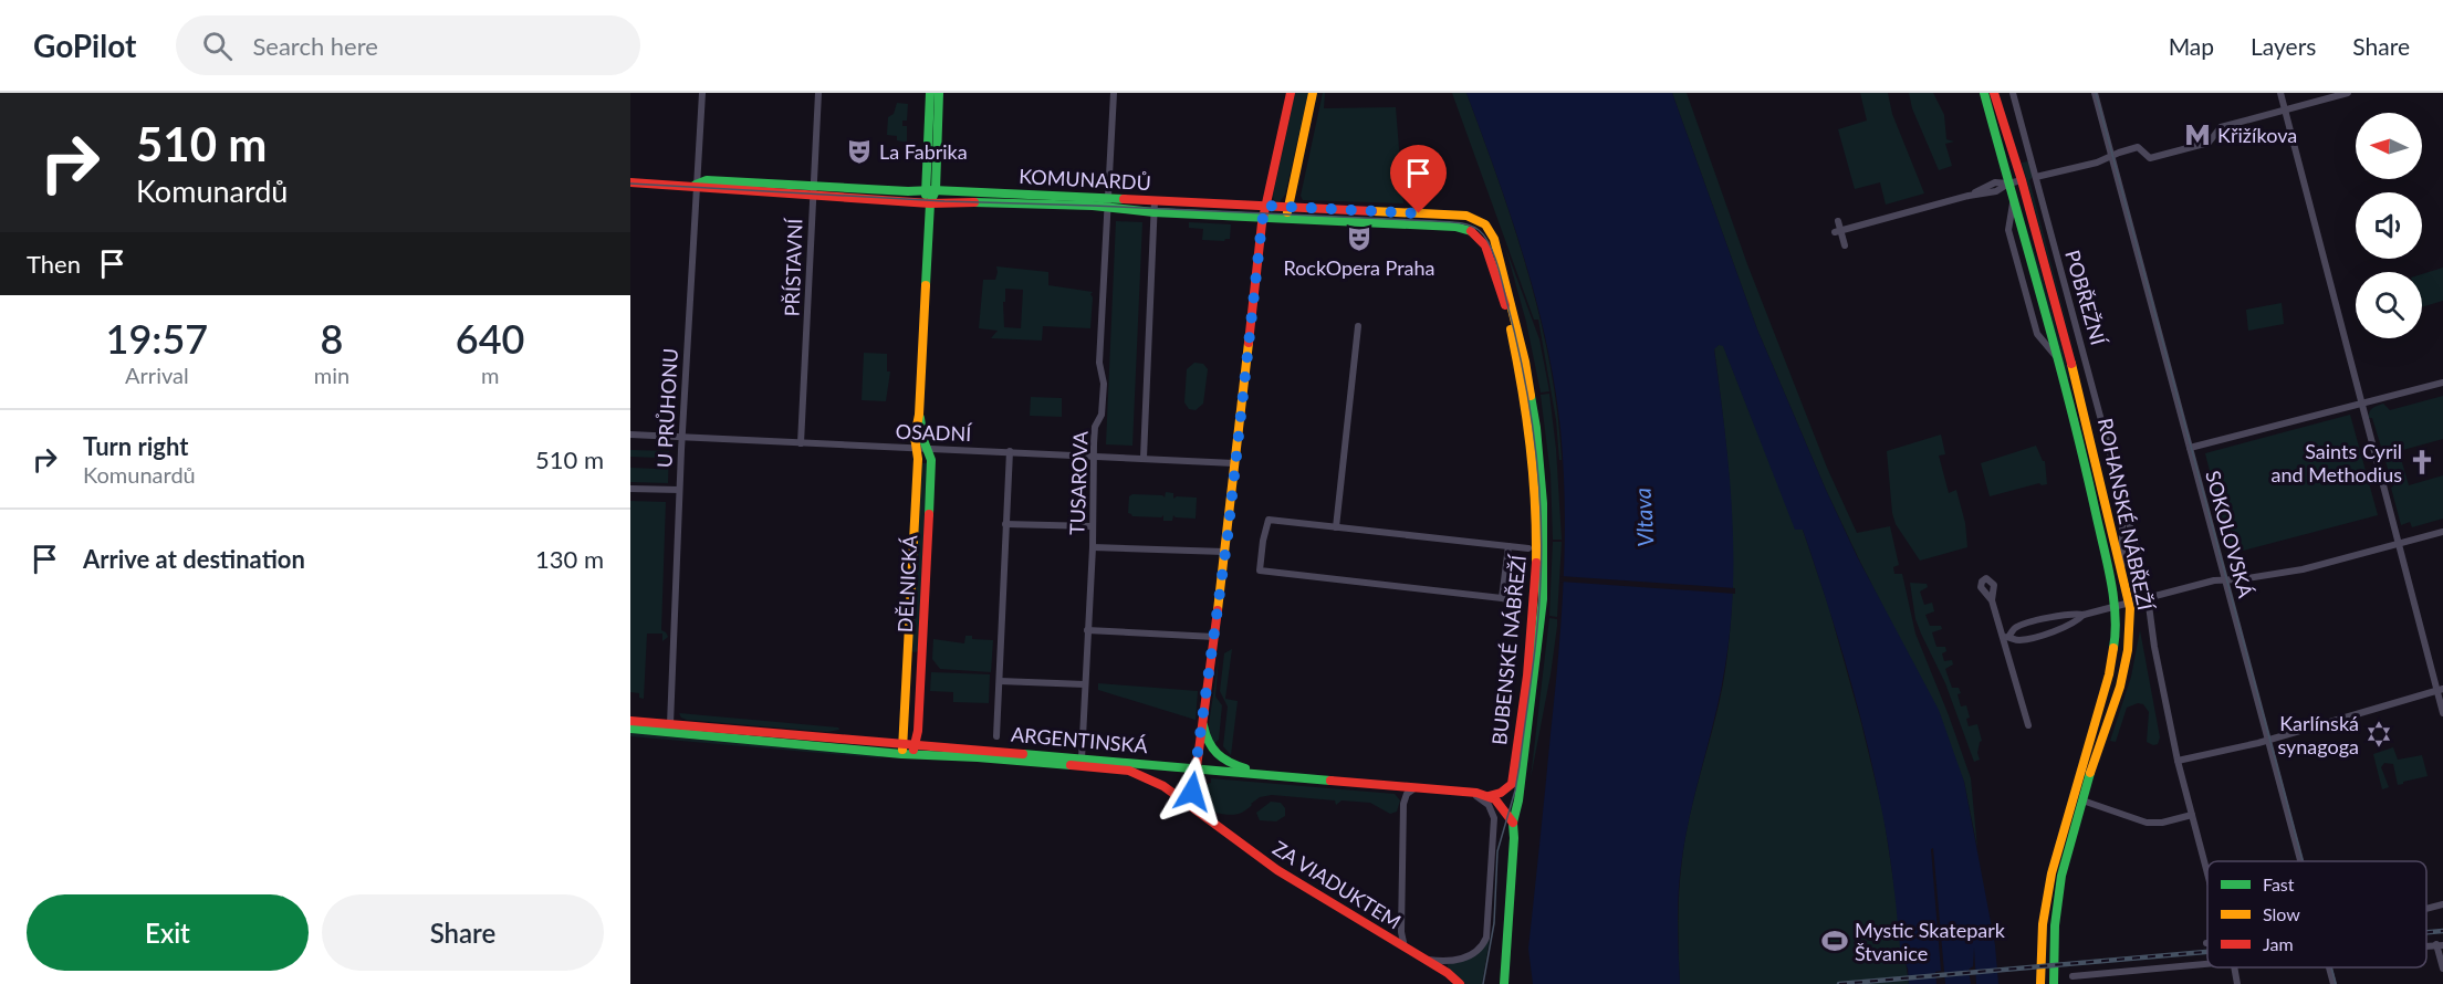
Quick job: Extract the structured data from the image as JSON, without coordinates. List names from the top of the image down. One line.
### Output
{"streets":{"street":["KOMUNARDŮ","PŘÍSTAVNÍ","POBŘEŽNÍ","U PRŮHONU","OSADNÍ","TUSAROVA","ROHANSKÉ NÁBŘEŽÍ","SOKOLOVSKÁ","DĚLNICKÁ","BUBENSKÉ NÁBŘEŽÍ","ARGENTINSKÁ","ZA VIADUKTEM"]},"crossings":[["KOMUNARDŮ","PŘÍSTAVNÍ"],["KOMUNARDŮ","U PRŮHONU"],["KOMUNARDŮ","TUSAROVA"],["KOMUNARDŮ","DĚLNICKÁ"],["KOMUNARDŮ","BUBENSKÉ NÁBŘEŽÍ"],["PŘÍSTAVNÍ","OSADNÍ"],["POBŘEŽNÍ","ROHANSKÉ NÁBŘEŽÍ"],["U PRŮHONU","OSADNÍ"],["U PRŮHONU","ARGENTINSKÁ"],["OSADNÍ","TUSAROVA"],["OSADNÍ","DĚLNICKÁ"],["TUSAROVA","ARGENTINSKÁ"],["DĚLNICKÁ","ARGENTINSKÁ"],["BUBENSKÉ NÁBŘEŽÍ","ARGENTINSKÁ"],["ARGENTINSKÁ","ZA VIADUKTEM"]],"water":["Vltava"],"places":{"metro station":["Křižíkova"],"theatre":["La Fabrika","RockOpera Praha"],"church":["Saints Cyril and Methodius"],"synagogue":["Karlínská synagoga"],"sports":["Mystic Skatepark Štvanice"]},"legend":["Fast","Slow","Jam"],"north":"left","page":{"header":"GoPilot","search":"Search here","nav":["Map","Layers","Share"],"turn":["510 m","Komunardů"],"then":"Then","eta":["19:57","Arrival","8","min","640","m"],"list":[{"name":"Turn right","note":"Komunardů","value":"510 m"},{"name":"Arrive at destination","value":"130 m"}],"buttons":["Exit","Share"]}}
